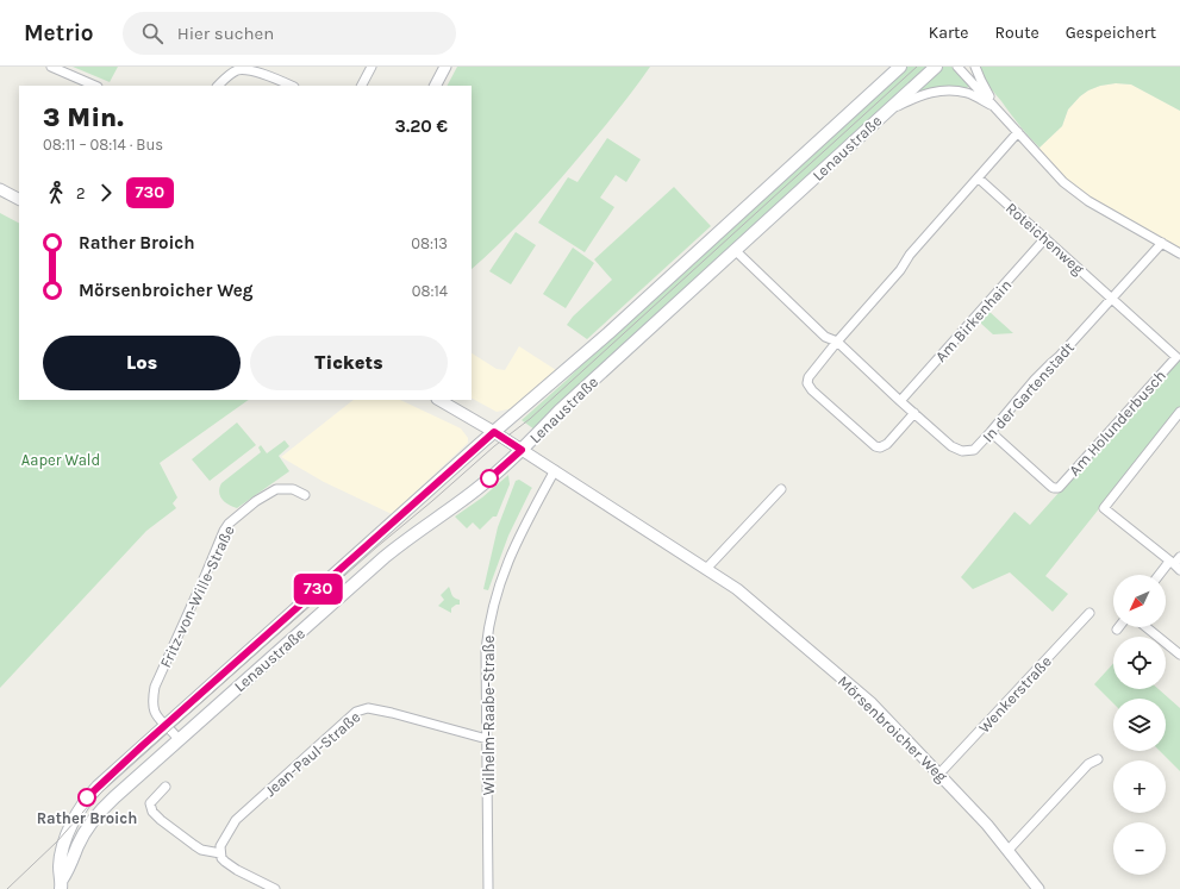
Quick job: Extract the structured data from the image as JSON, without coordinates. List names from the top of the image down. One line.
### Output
{"streets":{"main road":["Lenaustraße"],"street":["Roteichenweg","Am Birkenhain","In der Gartenstadt","Am Holunderbusch","Fritz-von-Wille-Straße","Wenkerstraße","Wilhelm-Raabe-Straße","Mörsenbroicher Weg","Jean-Paul-Straße"]},"crossings":[["Lenaustraße","In der Gartenstadt"],["Lenaustraße","Fritz-von-Wille-Straße"],["Lenaustraße","Mörsenbroicher Weg"],["Roteichenweg","Am Birkenhain"],["Roteichenweg","In der Gartenstadt"],["Roteichenweg","Am Holunderbusch"],["Am Birkenhain","In der Gartenstadt"],["In der Gartenstadt","Am Holunderbusch"],["Wenkerstraße","Mörsenbroicher Weg"],["Wilhelm-Raabe-Straße","Mörsenbroicher Weg"],["Wilhelm-Raabe-Straße","Jean-Paul-Straße"]],"parks":["Aaper Wald"],"places":["Rather Broich"],"lines":["bus line 730"],"north":"bottom left","page":{"header":"Metrio","search":"Hier suchen","nav":["Karte","Route","Gespeichert"],"on_map":"730","heading":["3 Min.","08:11 – 08:14 · Bus","3.20 €"],"legs":["2","730"],"list":[{"name":"Rather Broich","value":"08:13"},{"name":"Mörsenbroicher Weg","value":"08:14"}],"buttons":["Los","Tickets"],"map_buttons":["+","−"]}}
